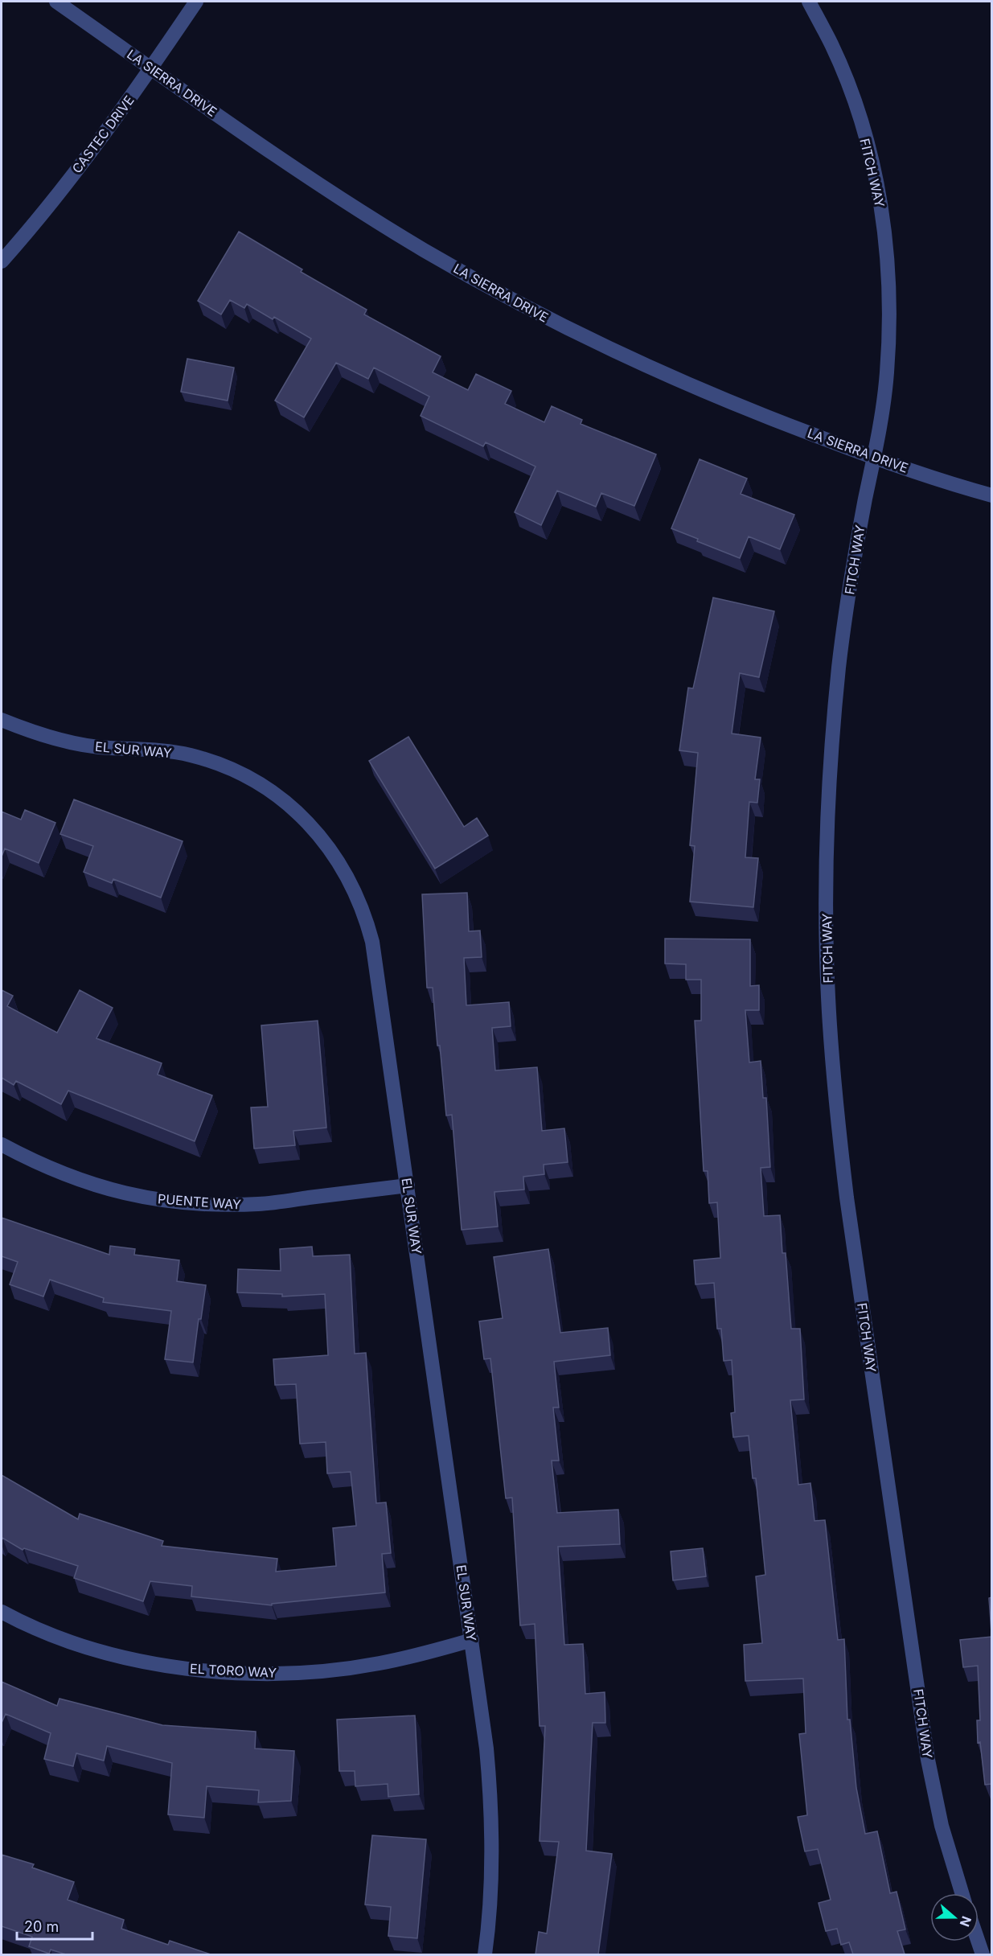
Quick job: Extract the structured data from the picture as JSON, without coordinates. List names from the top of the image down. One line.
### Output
{"streets":{"street":["LA SIERRA DRIVE","CASTEC DRIVE","FITCH WAY","EL SUR WAY","PUENTE WAY","EL TORO WAY"]},"crossings":[["LA SIERRA DRIVE","CASTEC DRIVE"],["LA SIERRA DRIVE","FITCH WAY"],["EL SUR WAY","PUENTE WAY"],["EL SUR WAY","EL TORO WAY"]],"scale_bar":"20 m","north":"right"}
